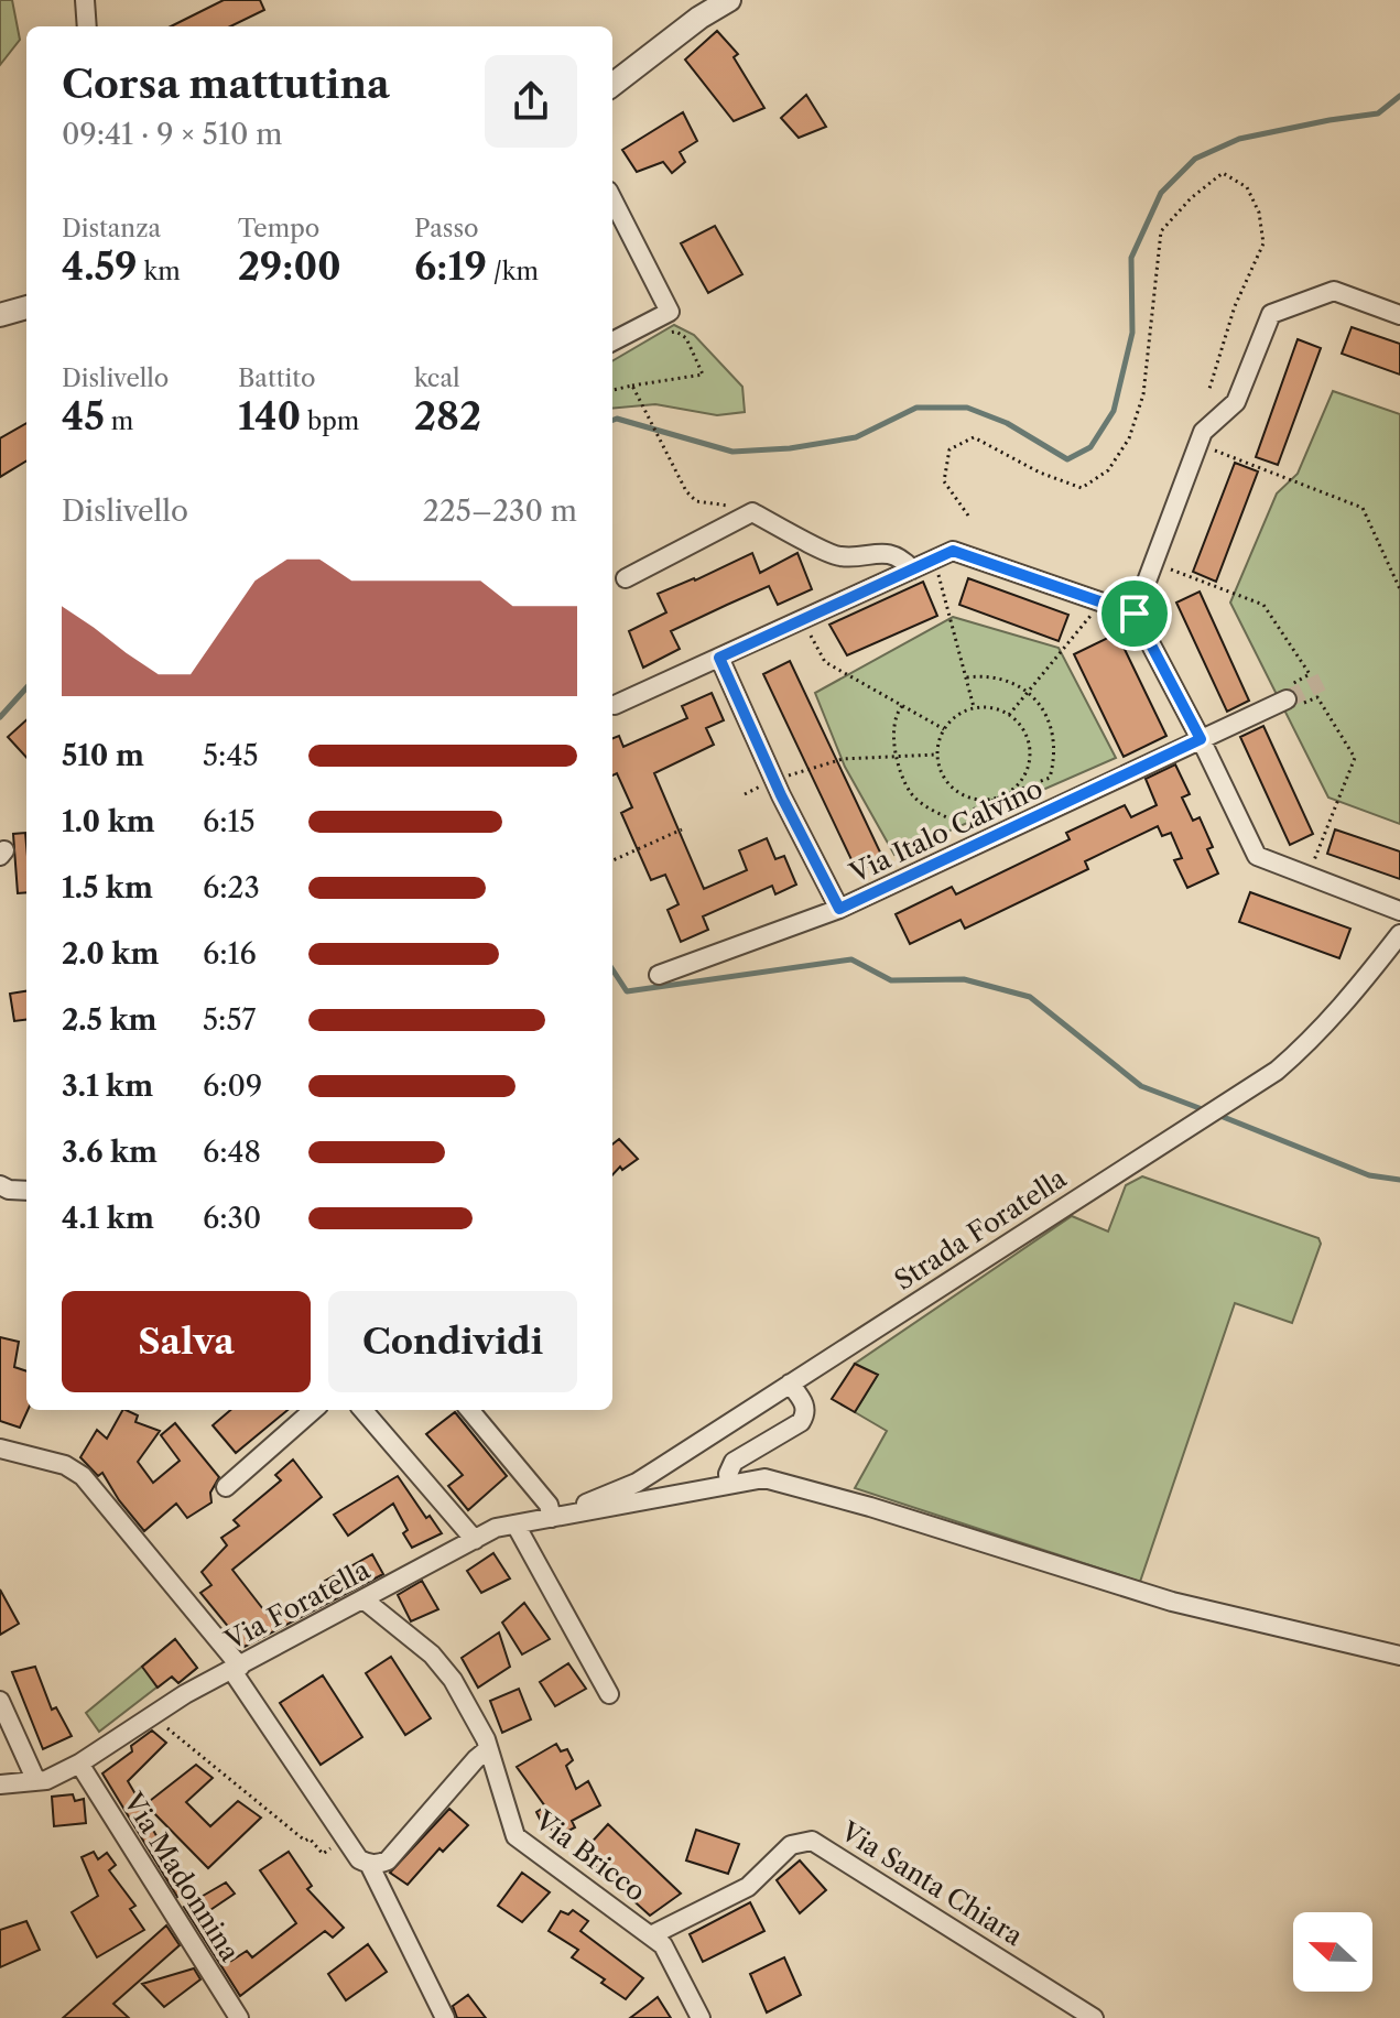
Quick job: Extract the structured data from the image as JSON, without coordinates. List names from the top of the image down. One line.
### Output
{"streets":{"street":["Via Italo Calvino","Strada Foratella","Via Foratella","Via Bricco","Via Madonnina","Via Santa Chiara"]},"crossings":[["Strada Foratella","Via Foratella"],["Via Foratella","Via Bricco"],["Via Foratella","Via Madonnina"],["Via Bricco","Via Santa Chiara"]],"north":"left","page":{"heading":["Corsa mattutina","09:41 · 9 × 510 m"],"stats":[["Distanza","4.59 km"],["Tempo","29:00"],["Passo","6:19 /km"],["Dislivello","45 m"],["Battito","140 bpm"],["kcal","282"]],"chart":["Dislivello","225–230 m"],"list":[{"name":"510 m","note":"5:45"},{"name":"1.0 km","note":"6:15"},{"name":"1.5 km","note":"6:23"},{"name":"2.0 km","note":"6:16"},{"name":"2.5 km","note":"5:57"},{"name":"3.1 km","note":"6:09"},{"name":"3.6 km","note":"6:48"},{"name":"4.1 km","note":"6:30"}],"buttons":["Salva","Condividi"]}}
